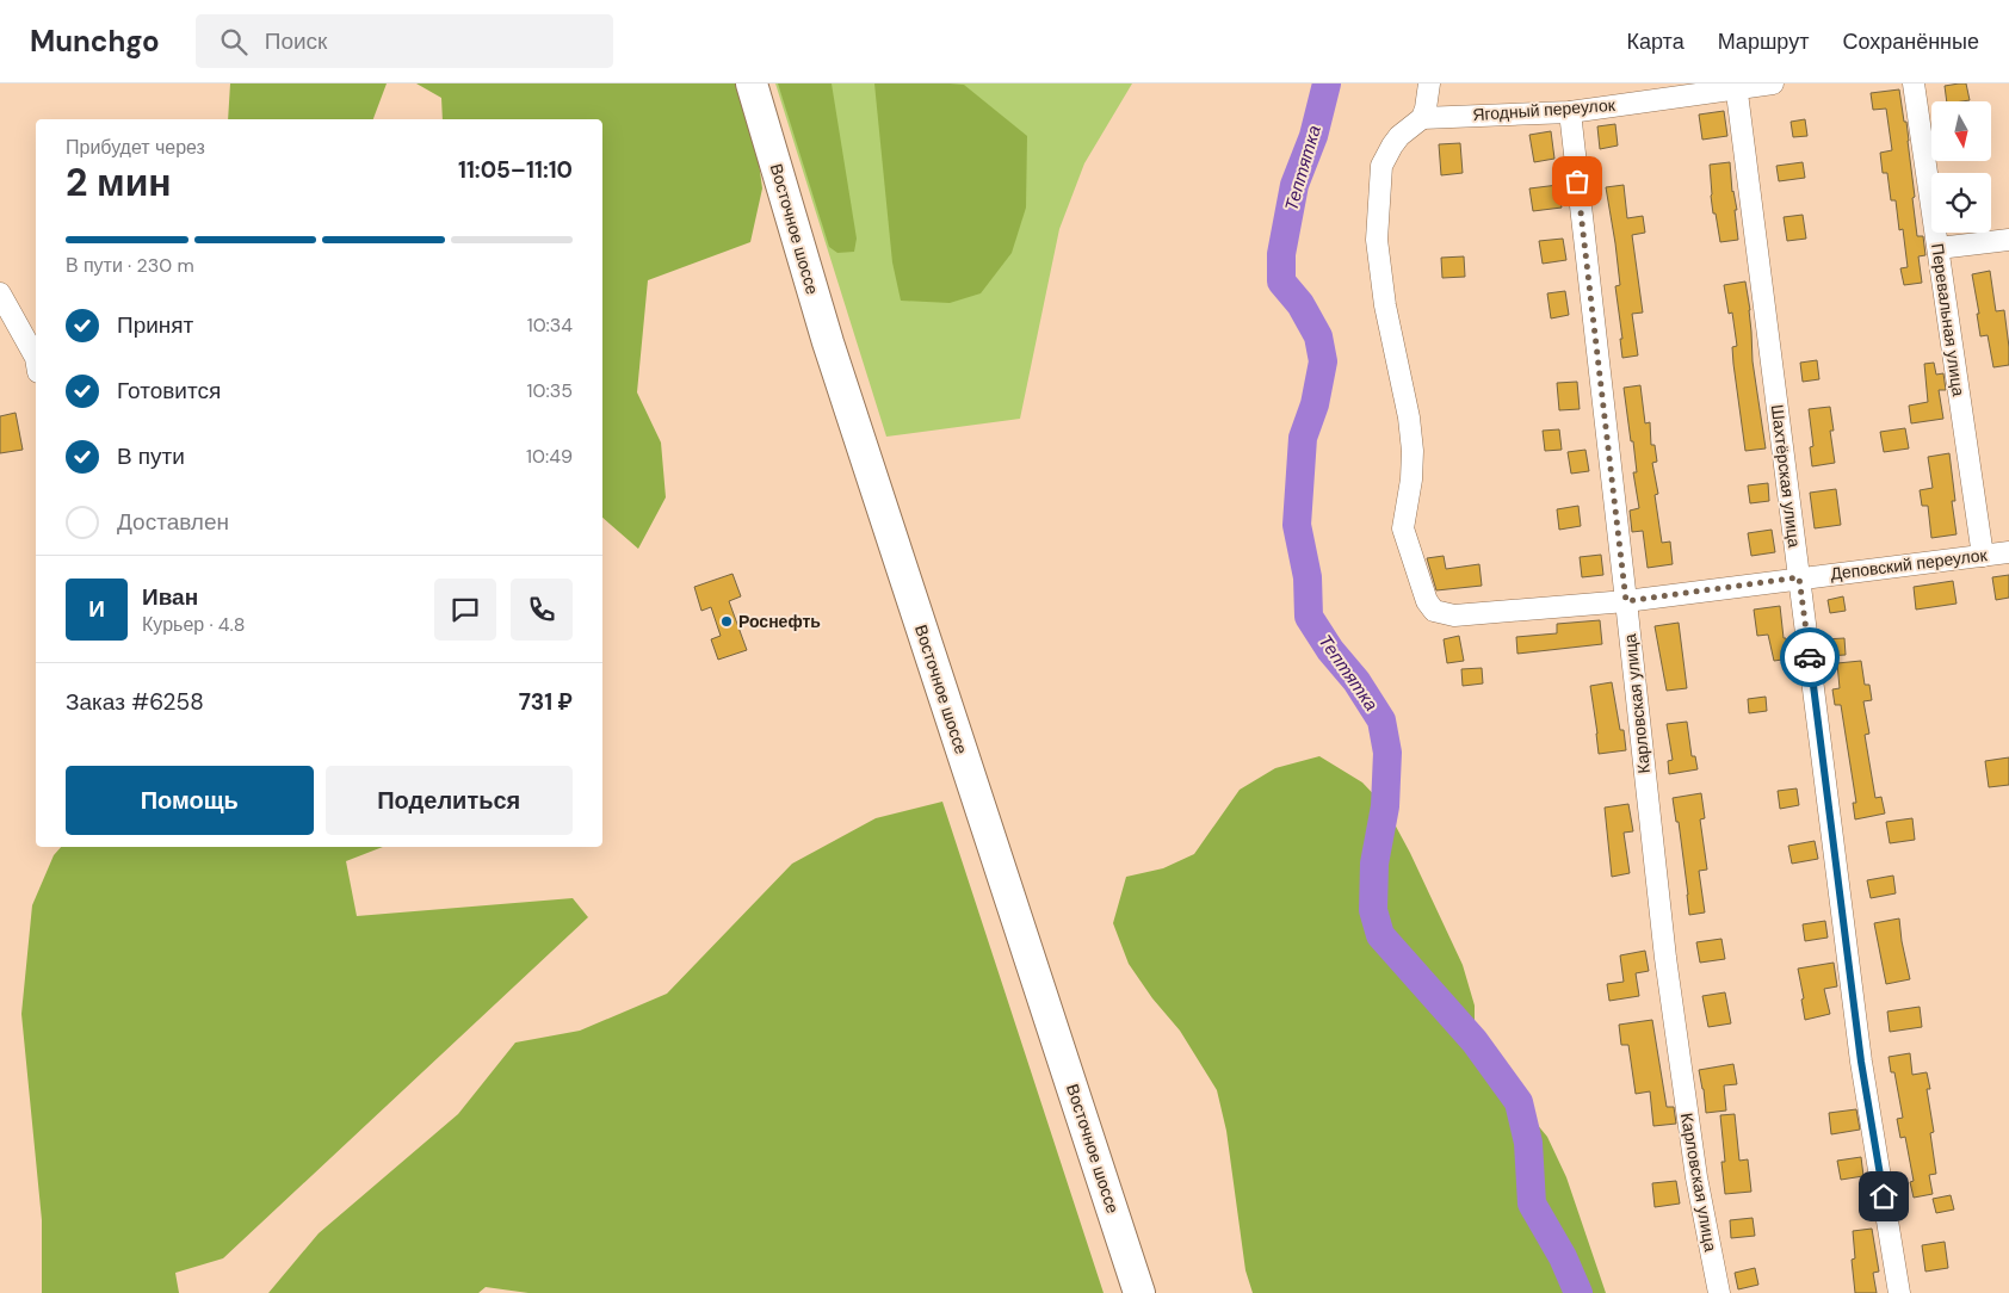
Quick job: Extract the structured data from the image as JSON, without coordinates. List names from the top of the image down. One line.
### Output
{"streets":{"highway":["Восточное шоссе"],"street":["Ягодный переулок","Перевальная улица","Шахтёрская улица","Деповский переулок","Карловская улица"]},"crossings":[["Ягодный переулок","Шахтёрская улица"],["Ягодный переулок","Деповский переулок"],["Ягодный переулок","Карловская улица"],["Перевальная улица","Деповский переулок"],["Шахтёрская улица","Деповский переулок"],["Деповский переулок","Карловская улица"]],"water":["Тептятка"],"places":["Роснефть"],"north":"bottom","page":{"header":"Munchgo","search":"Поиск","nav":["Карта","Маршрут","Сохранённые"],"heading":["2 мин","Прибудет через","11:05–11:10"],"panel":["Иван","Курьер · 4.8","Заказ #6258","731 ₽"],"bar":"В пути · 230 m","list":[["Принят","10:34"],["Готовится","10:35"],["В пути","10:49"],"Доставлен"],"round":"И","buttons":["Помощь","Поделиться"]}}
